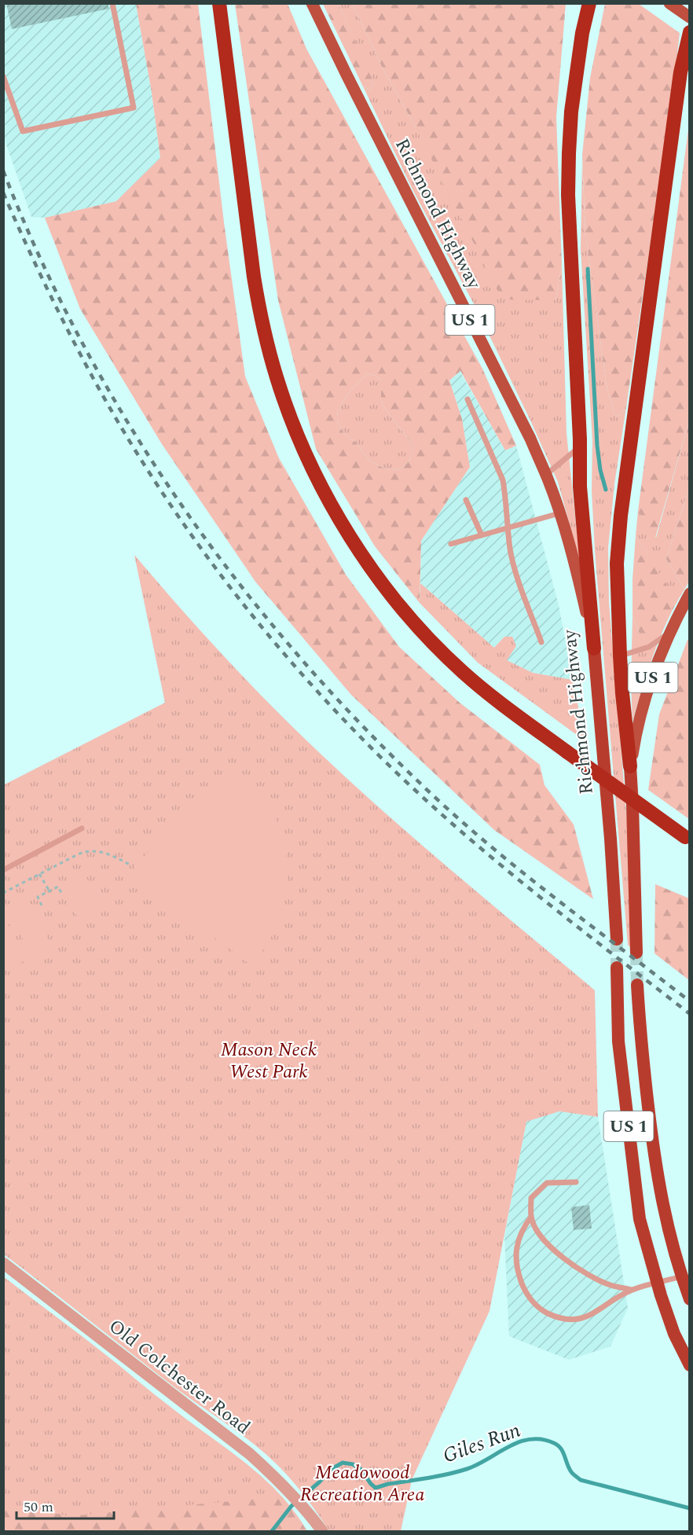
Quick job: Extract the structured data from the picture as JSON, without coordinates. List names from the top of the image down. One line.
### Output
{"streets":{"highway":["Richmond Highway","US 1"],"street":["Old Colchester Road"]},"water":["Giles Run"],"parks":["Mason Neck West Park","Meadowood Recreation Area"],"scale_bar":"50 m"}
